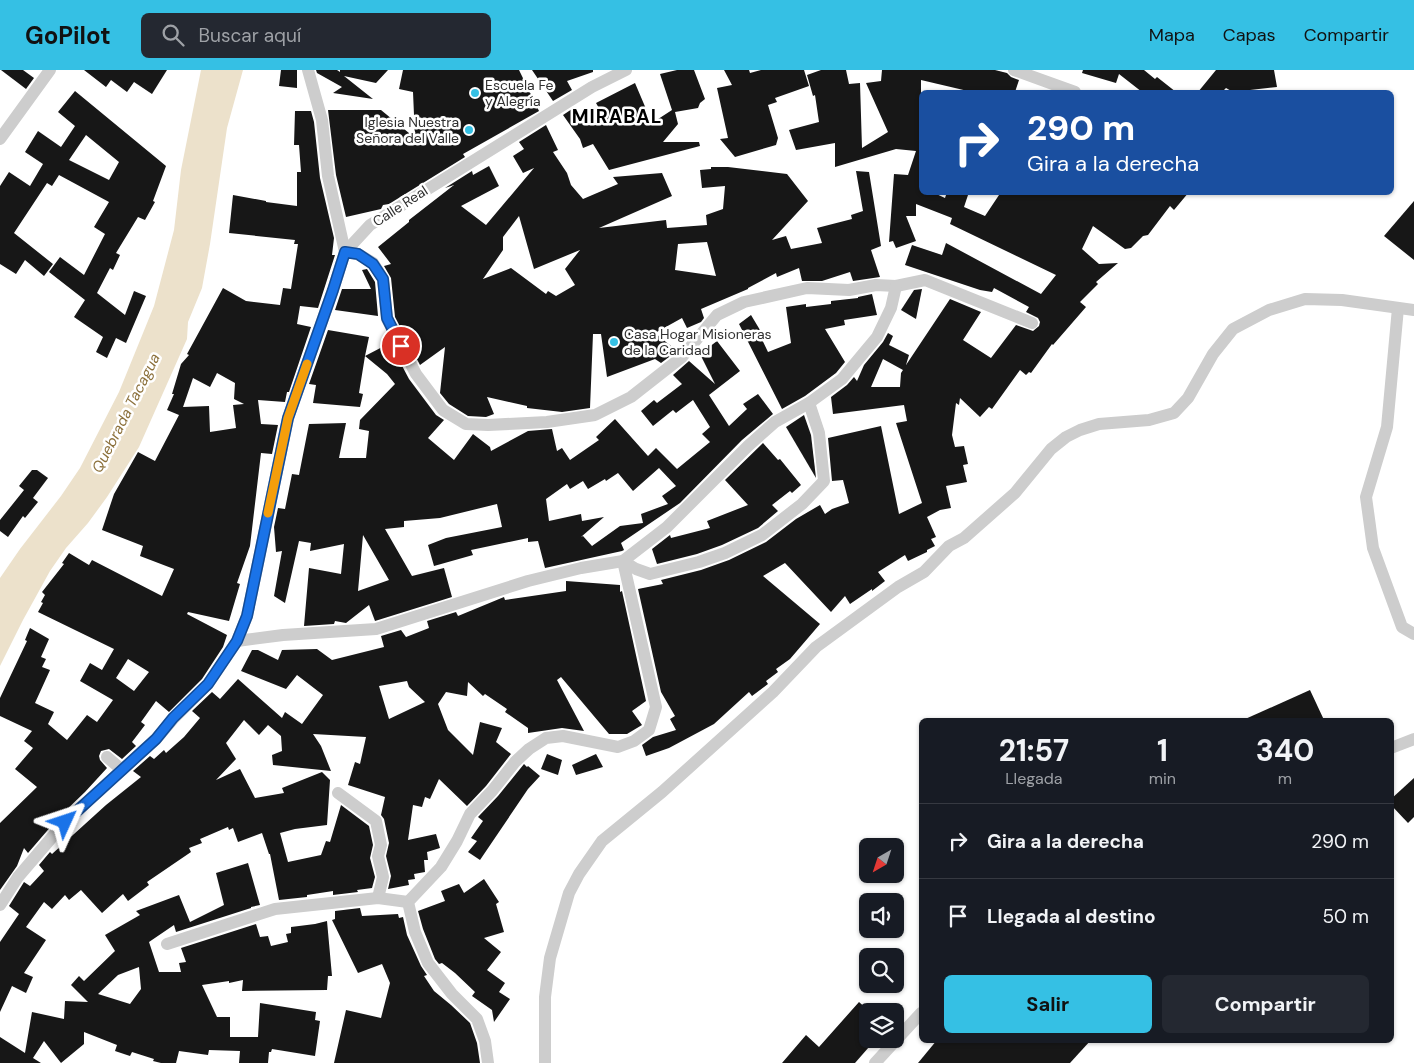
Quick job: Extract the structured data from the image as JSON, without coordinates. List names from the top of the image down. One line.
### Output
{"streets":{"street":["Calle Real"]},"districts":["MIRABAL"],"water":["Quebrada Tacagua"],"places":["Escuela Fe y Alegría","Iglesia Nuestra Señora del Valle","Casa Hogar Misioneras de la Caridad"],"north":"bottom left","page":{"header":"GoPilot","search":"Buscar aquí","nav":["Mapa","Capas","Compartir"],"turn":["290 m","Gira a la derecha"],"eta":["21:57","Llegada","1","min","340","m"],"list":[{"name":"Gira a la derecha","value":"290 m"},{"name":"Llegada al destino","value":"50 m"}],"buttons":["Salir","Compartir"]}}
